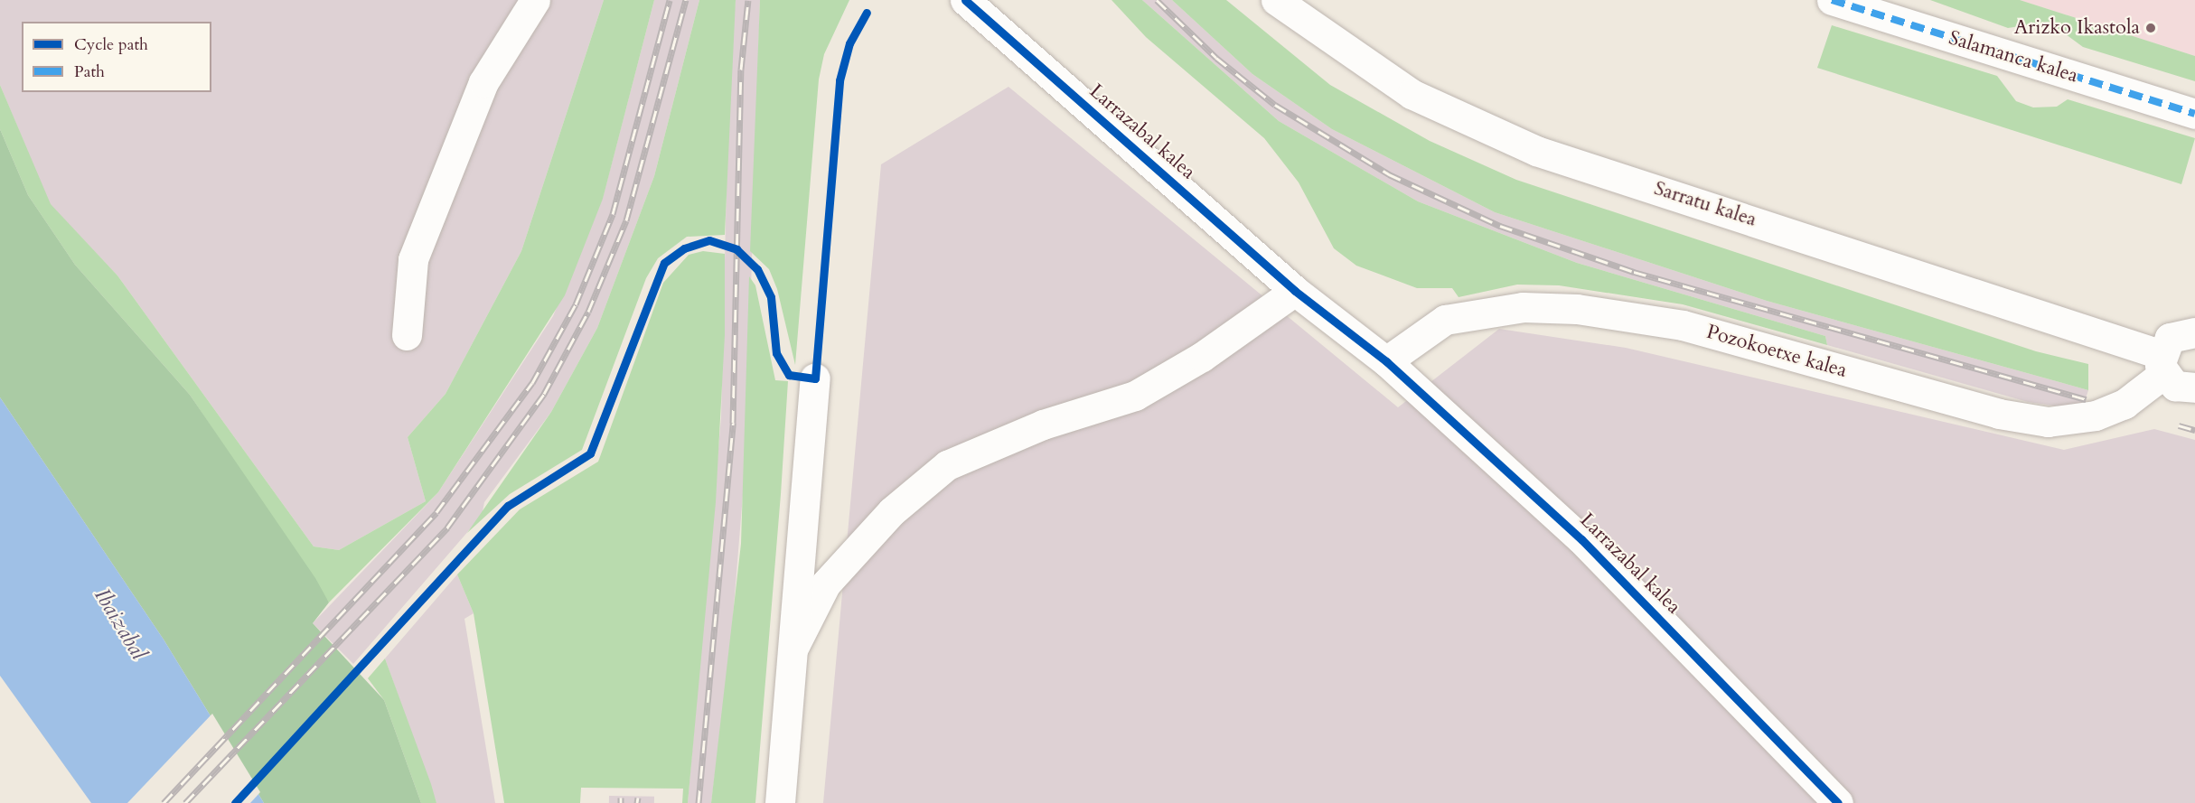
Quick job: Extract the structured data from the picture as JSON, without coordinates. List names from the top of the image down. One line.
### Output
{"streets":{"street":["Salamanca kalea","Larrazabal kalea","Sarratu kalea","Pozokoetxe kalea"]},"crossings":[["Larrazabal kalea","Pozokoetxe kalea"],["Sarratu kalea","Pozokoetxe kalea"]],"water":["Ibaizabal"],"places":["Arizko Ikastola"],"legend":["Cycle path","Path"]}
